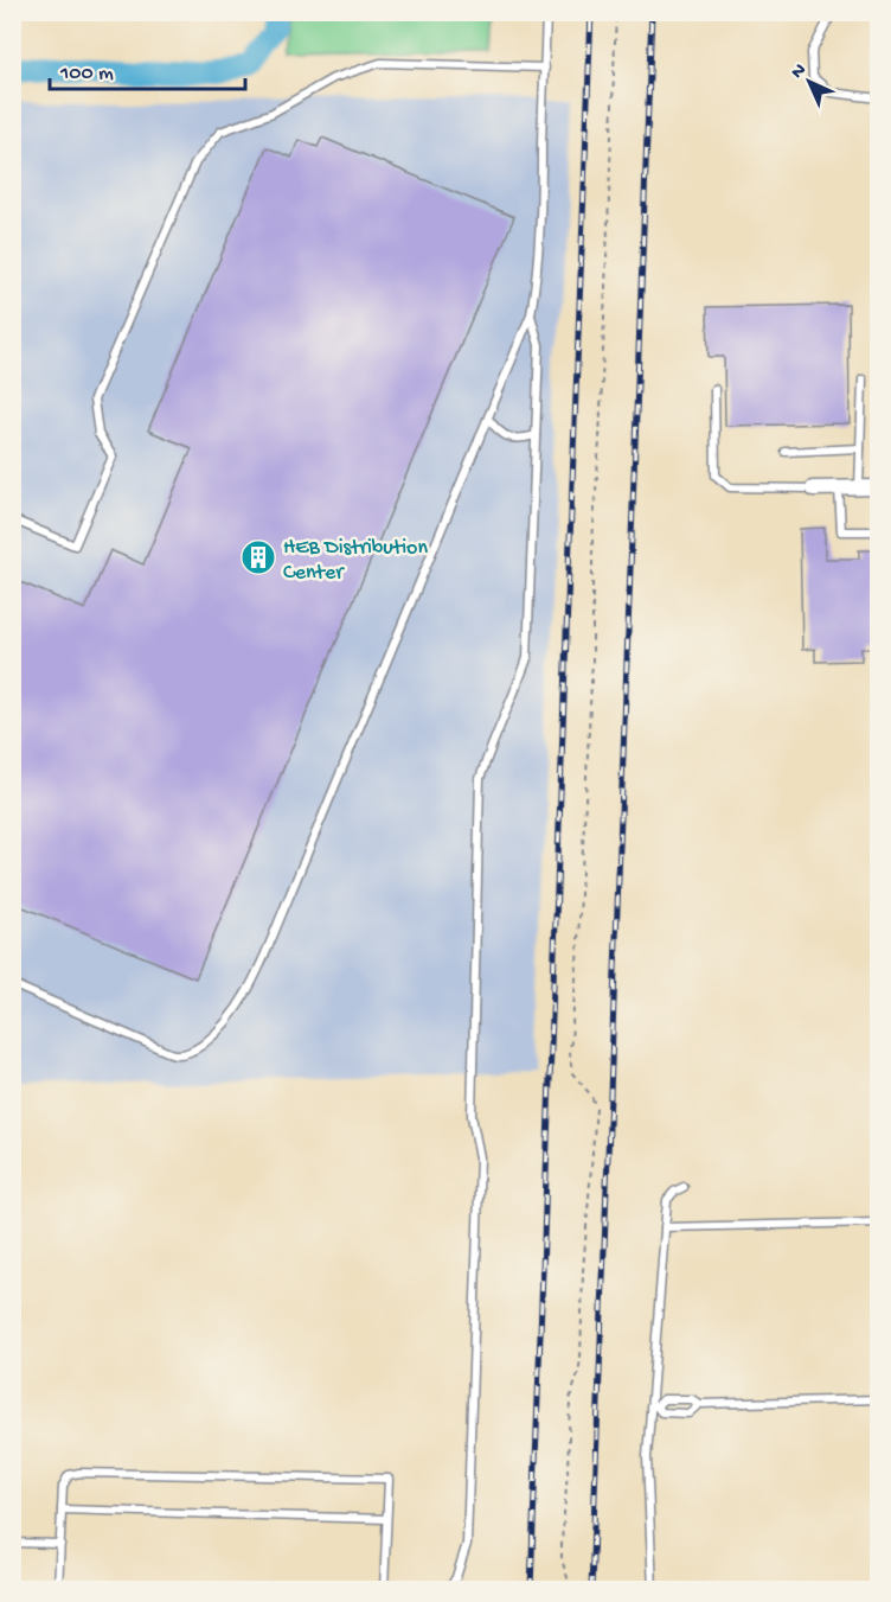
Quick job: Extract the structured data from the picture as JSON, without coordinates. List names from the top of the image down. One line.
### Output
{"places":{"building":["HEB Distribution Center"]},"scale_bar":"100 m","north":"top left"}
